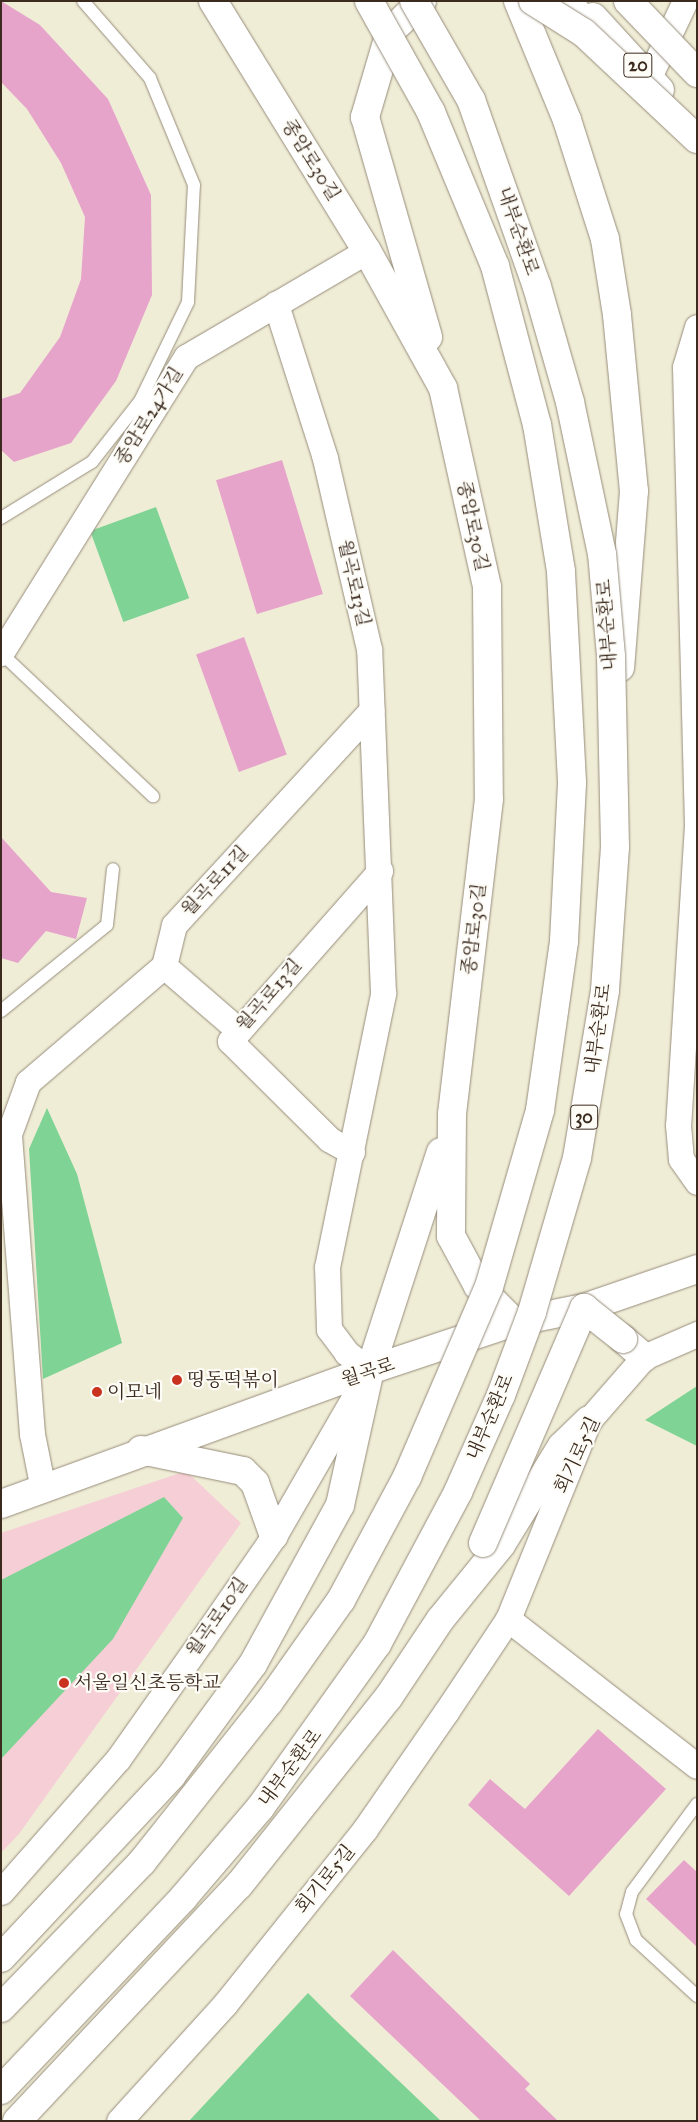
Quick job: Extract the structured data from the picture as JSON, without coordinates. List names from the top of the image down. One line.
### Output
{"streets":{"main road":["20","종암로30길","내부순환로","30","월곡로"],"street":["종암로24가길","월곡로13길","월곡로11길","회기로5길","월곡로10길"]},"crossings":[["종암로30길","종암로24가길"],["종암로30길","월곡로13길"],["종암로30길","월곡로"],["종암로30길","월곡로10길"],["종암로24가길","월곡로13길"],["월곡로13길","월곡로11길"],["월곡로13길","월곡로"],["월곡로13길","월곡로10길"],["월곡로","월곡로10길"]],"places":["띵동떡볶이","이모네","서울일신초등학교"]}
